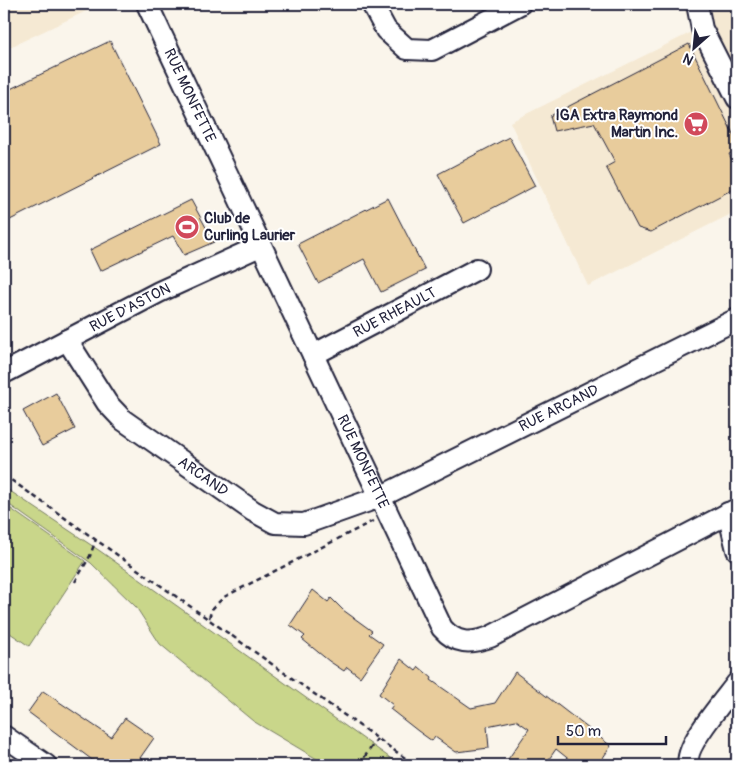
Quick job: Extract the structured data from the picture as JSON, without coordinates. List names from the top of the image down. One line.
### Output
{"streets":{"street":["RUE MONFETTE","RUE D'ASTON","RUE RHEAULT","RUE ARCAND","ARCAND"]},"crossings":[["RUE MONFETTE","RUE D'ASTON"],["RUE MONFETTE","RUE RHEAULT"],["RUE MONFETTE","RUE ARCAND"],["RUE MONFETTE","ARCAND"],["RUE D'ASTON","ARCAND"],["RUE ARCAND","ARCAND"]],"places":{"supermarket":["IGA Extra Raymond Martin Inc."],"sports":["Club de Curling Laurier"]},"scale_bar":"50 m","north":"bottom left"}
